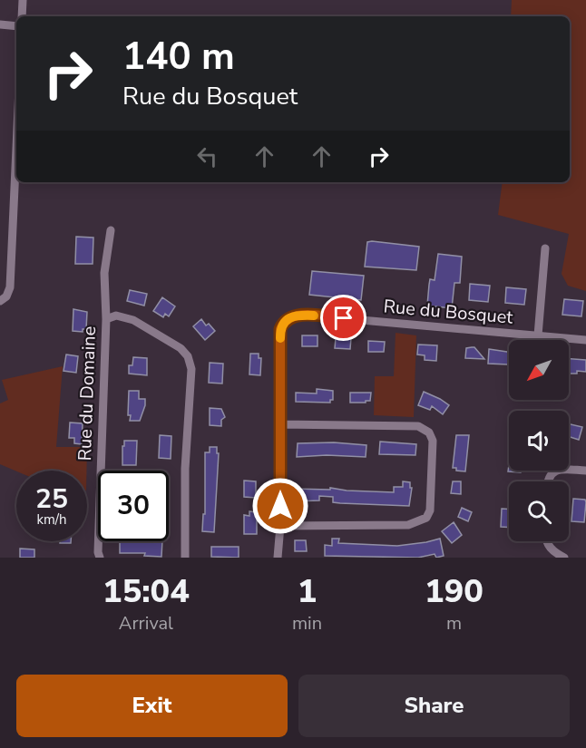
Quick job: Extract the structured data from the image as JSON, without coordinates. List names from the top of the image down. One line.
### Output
{"streets":{"street":["Rue du Bosquet","Rue du Domaine"]},"north":"bottom left","page":{"turn":["140 m","Rue du Bosquet"],"speed":"25 km/h","limit":"30","eta":["15:04","Arrival","1","min","190","m"],"buttons":["Exit","Share"]}}
